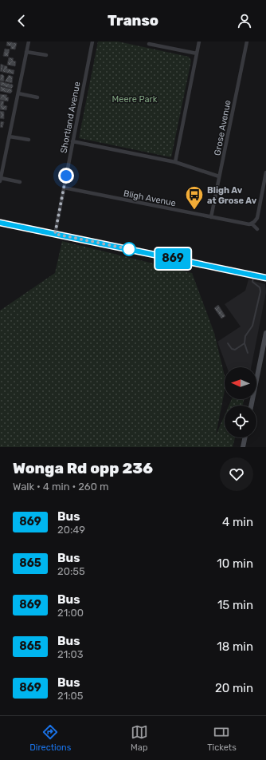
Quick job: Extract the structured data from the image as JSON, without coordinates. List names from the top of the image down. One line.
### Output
{"streets":{"street":["Shortland Avenue","Grose Avenue","Bligh Avenue"]},"crossings":[["Shortland Avenue","Bligh Avenue"],["Grose Avenue","Bligh Avenue"]],"parks":["Meere Park"],"places":{"bus stop":["Bligh Av at Grose Av"]},"lines":["bus line 869"],"north":"left","page":{"header":"Transo","on_map":"869","heading":["Wonga Rd opp 236","Walk · 4 min · 260 m"],"list":[{"mark":"869","name":"Bus","note":"20:49","value":"4 min"},{"mark":"865","name":"Bus","note":"20:55","value":"10 min"},{"mark":"869","name":"Bus","note":"21:00","value":"15 min"},{"mark":"865","name":"Bus","note":"21:03","value":"18 min"},{"mark":"869","name":"Bus","note":"21:05","value":"20 min"}],"tabs":["Directions","Map","Tickets"]}}
